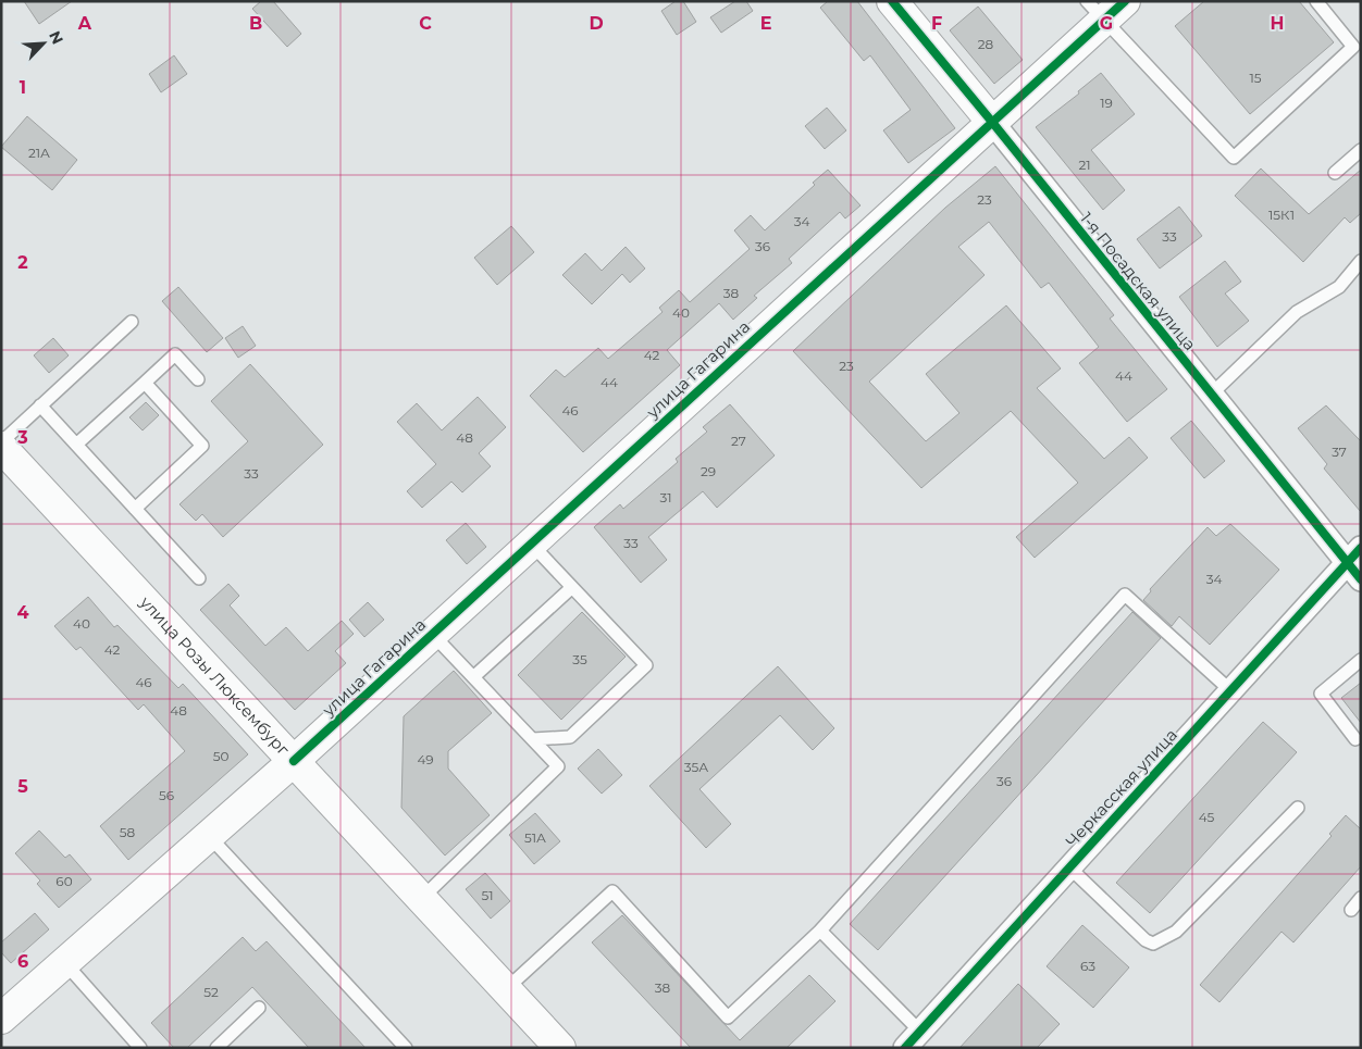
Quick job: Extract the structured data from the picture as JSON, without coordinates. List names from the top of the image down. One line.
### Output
{"streets":{"street":["1-я Посадская улица","улица Гагарина","улица Розы Люксембург","Черкасская улица"]},"crossings":[["1-я Посадская улица","улица Гагарина"],["1-я Посадская улица","Черкасская улица"],["улица Гагарина","улица Розы Люксембург"]],"house_numbers":["28","15","19","21А","21","23","15К1","34","33","36","38","40","42","23","44","44","46","48","27","37","29","33","31","33","34","40","42","35","46","48","50","49","35А","36","56","45","58","51А","60","51","63","38","52"],"north":"top right","grid":{"columns":["A","B","C","D","E","F","G","H"],"rows":["1","2","3","4","5","6"]}}
